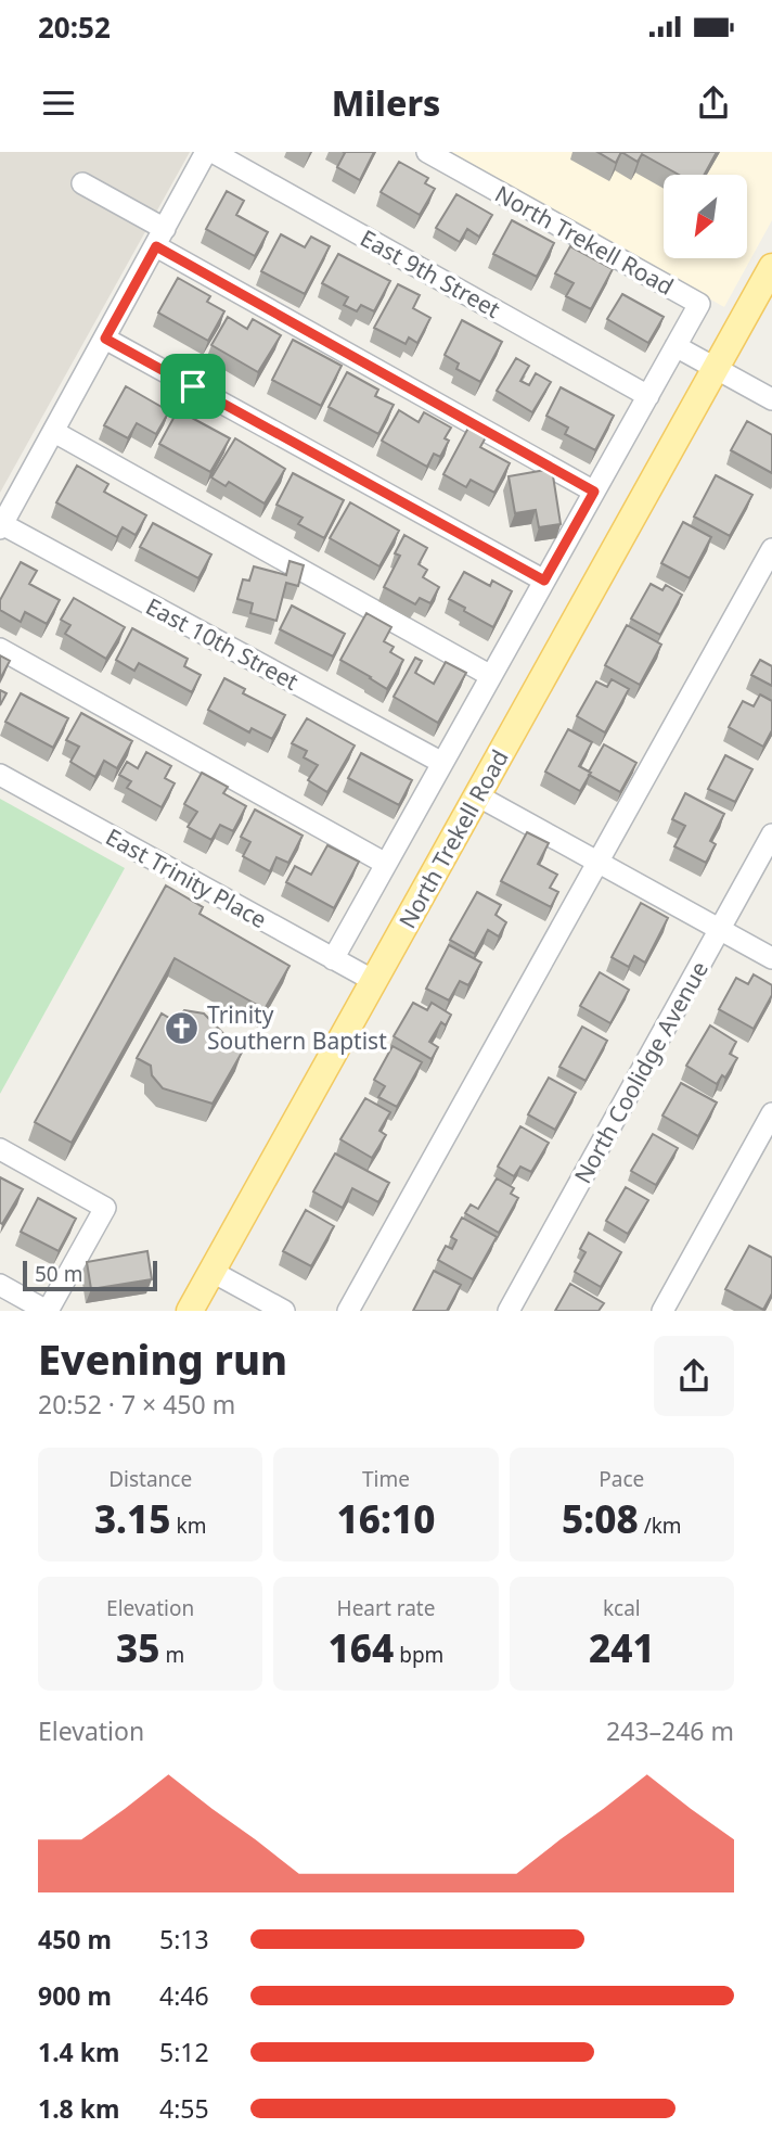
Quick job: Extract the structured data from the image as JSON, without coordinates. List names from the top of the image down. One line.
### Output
{"streets":{"main road":["North Trekell Road"],"street":["East 9th Street","East 10th Street","East Trinity Place","North Coolidge Avenue"]},"crossings":[["North Trekell Road","East 9th Street"],["North Trekell Road","East 10th Street"],["North Trekell Road","East Trinity Place"]],"places":{"church":["Trinity Southern Baptist"]},"scale_bar":"50 m","north":"bottom left","page":{"status":"20:52","header":"Milers","scale":"50 m","heading":["Evening run","20:52 · 7 × 450 m"],"stats":[["Distance","3.15 km"],["Time","16:10"],["Pace","5:08 /km"],["Elevation","35 m"],["Heart rate","164 bpm"],["kcal","241"]],"chart":["Elevation","243–246 m"],"list":[{"name":"450 m","note":"5:13"},{"name":"900 m","note":"4:46"},{"name":"1.4 km","note":"5:12"},{"name":"1.8 km","note":"4:55"}]}}
